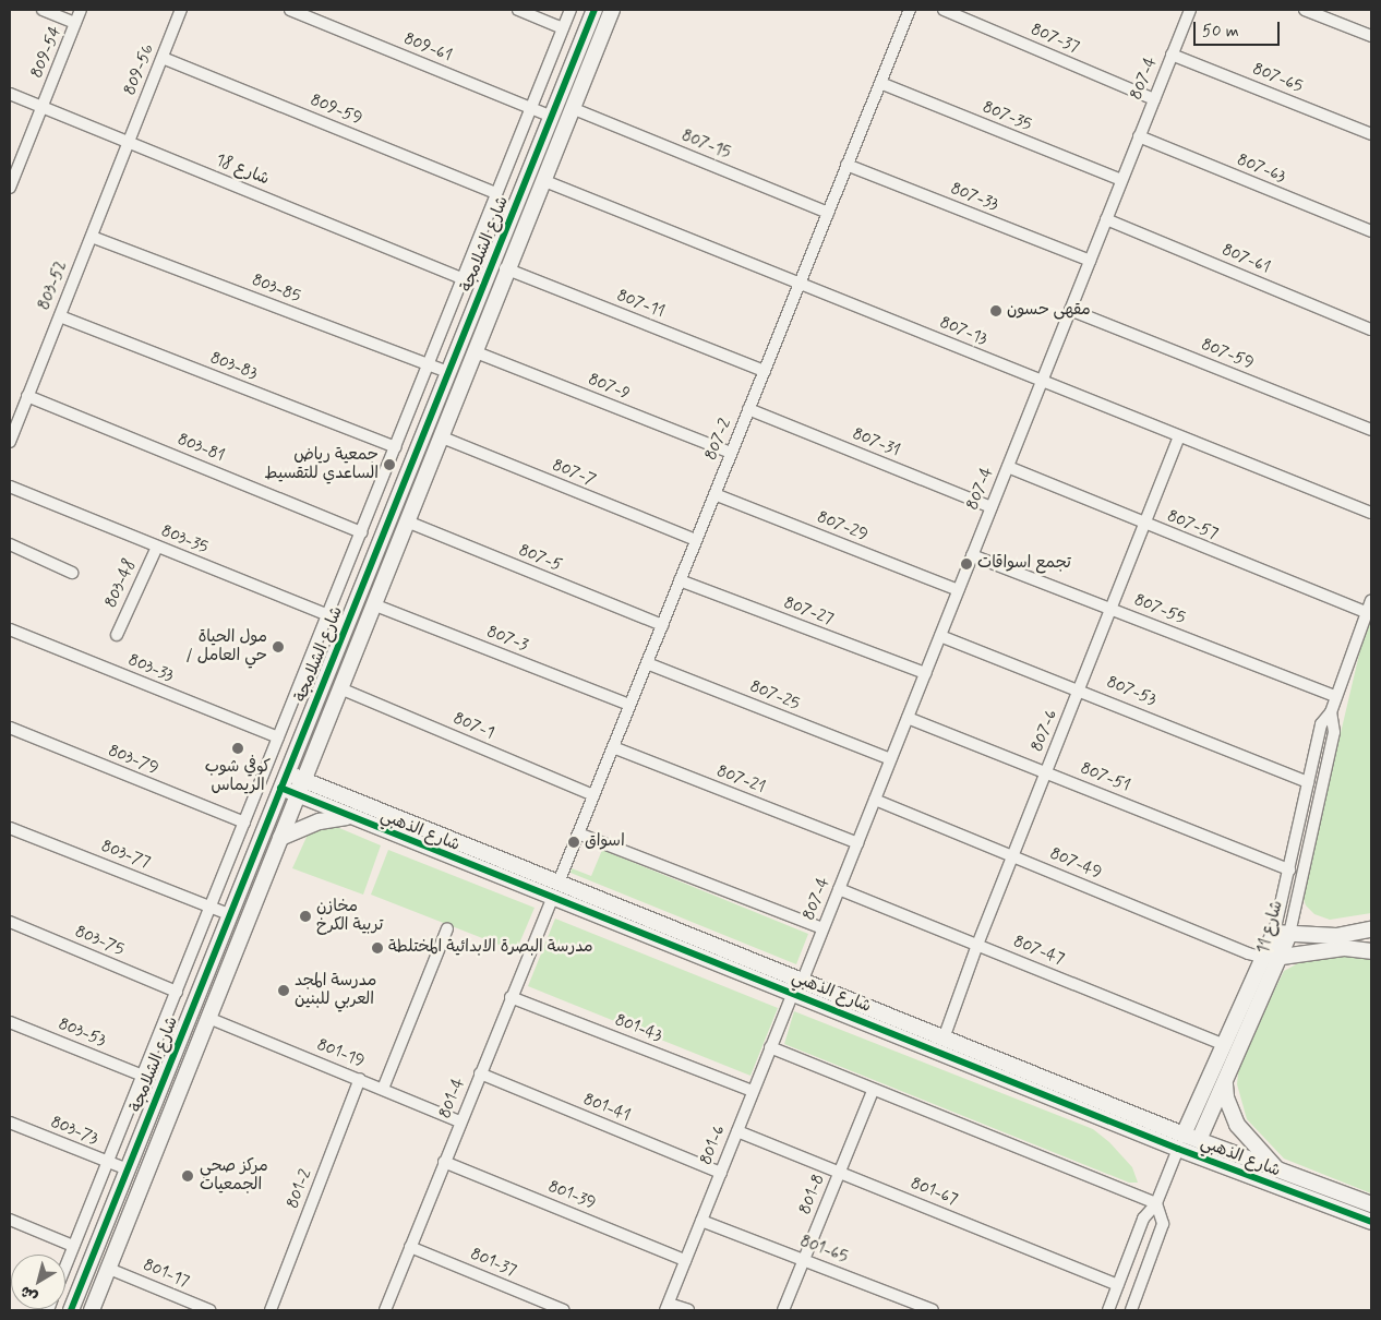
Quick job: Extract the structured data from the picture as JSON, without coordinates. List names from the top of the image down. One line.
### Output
{"streets":{"street":["807-37","809-61","809-54","809-56","807-4","807-65","809-59","807-35","807-15","807-63","شارع 18","807-33","شارع الشلامجة","807-61","803-52","803-85","807-11","807-13","807-59","803-83","807-9","807-2","807-31","803-81","807-7","807-57","807-29","803-35","807-5","803-48","807-55","807-27","807-3","803-33","807-53","807-25","807-1","807-6","803-79","807-51","807-21","شارع الذهبي","803-77","807-49","شارع 11","803-75","807-47","801-43","803-53","801-19","801-4","801-41","803-73","801-6","801-2","801-67","801-8","801-39","801-65","801-37","801-17"]},"crossings":[["807-37","807-4"],["809-61","شارع الشلامجة"],["809-54","شارع 18"],["809-56","809-59"],["809-56","شارع 18"],["809-56","803-52"],["807-4","807-65"],["807-4","807-35"],["807-4","807-63"],["807-4","807-33"],["807-4","807-61"],["807-4","807-13"],["807-4","807-59"],["807-4","807-31"],["807-4","807-57"],["807-4","807-29"],["807-4","807-55"],["807-4","807-27"],["807-4","807-53"],["807-4","807-25"],["807-4","807-51"],["807-4","807-21"],["807-4","شارع الذهبي"],["807-4","807-49"],["807-4","807-47"],["807-35","807-2"],["807-15","شارع الشلامجة"],["807-15","807-2"],["شارع 18","803-52"],["807-33","807-2"],["شارع الشلامجة","803-85"],["شارع الشلامجة","807-11"],["شارع الشلامجة","807-13"],["شارع الشلامجة","807-9"],["شارع الشلامجة","807-7"],["شارع الشلامجة","803-35"],["شارع الشلامجة","807-5"],["شارع الشلامجة","807-3"],["شارع الشلامجة","807-1"],["شارع الشلامجة","شارع الذهبي"],["شارع الشلامجة","803-77"],["شارع الشلامجة","801-19"],["شارع الشلامجة","803-73"],["شارع الشلامجة","801-17"],["803-52","803-85"],["803-52","803-83"],["803-52","803-81"],["807-11","807-2"],["807-13","807-2"],["807-13","807-6"],["807-9","807-2"],["807-2","807-31"],["807-2","807-7"],["807-2","807-29"],["807-2","807-5"],["807-2","807-27"],["807-2","807-3"],["807-2","807-25"],["807-2","807-1"],["807-2","807-21"],["807-2","شارع الذهبي"],["807-57","807-6"],["807-57","شارع 11"],["803-35","803-48"],["807-55","807-6"],["807-55","شارع 11"],["807-53","807-6"],["807-53","شارع 11"],["807-6","807-51"],["807-6","شارع الذهبي"],["807-6","807-49"],["807-6","807-47"],["807-51","شارع 11"],["شارع الذهبي","شارع 11"],["شارع الذهبي","801-4"],["شارع الذهبي","801-6"],["807-49","شارع 11"],["شارع 11","807-47"],["شارع 11","801-67"],["801-43","801-4"],["801-43","801-6"],["801-19","801-4"],["801-19","801-2"],["801-4","801-41"],["801-4","801-39"],["801-4","801-37"],["801-41","801-6"],["801-6","801-67"],["801-6","801-39"],["801-6","801-65"],["801-67","801-8"],["801-8","801-65"]],"places":["مقهى حسون","جمعية رياض الساعدي للتقسيط","تجمع اسواقات","مول الحياة / حي العامل","كوفي شوب الريماس","اسواق","مخازن تربية الكرخ","مدرسة البصرة الابدائية المختلطة","مدرسة المجد العربي للبنين","مركز صحي الجمعيات"],"scale_bar":"50 m","north":"bottom left"}
